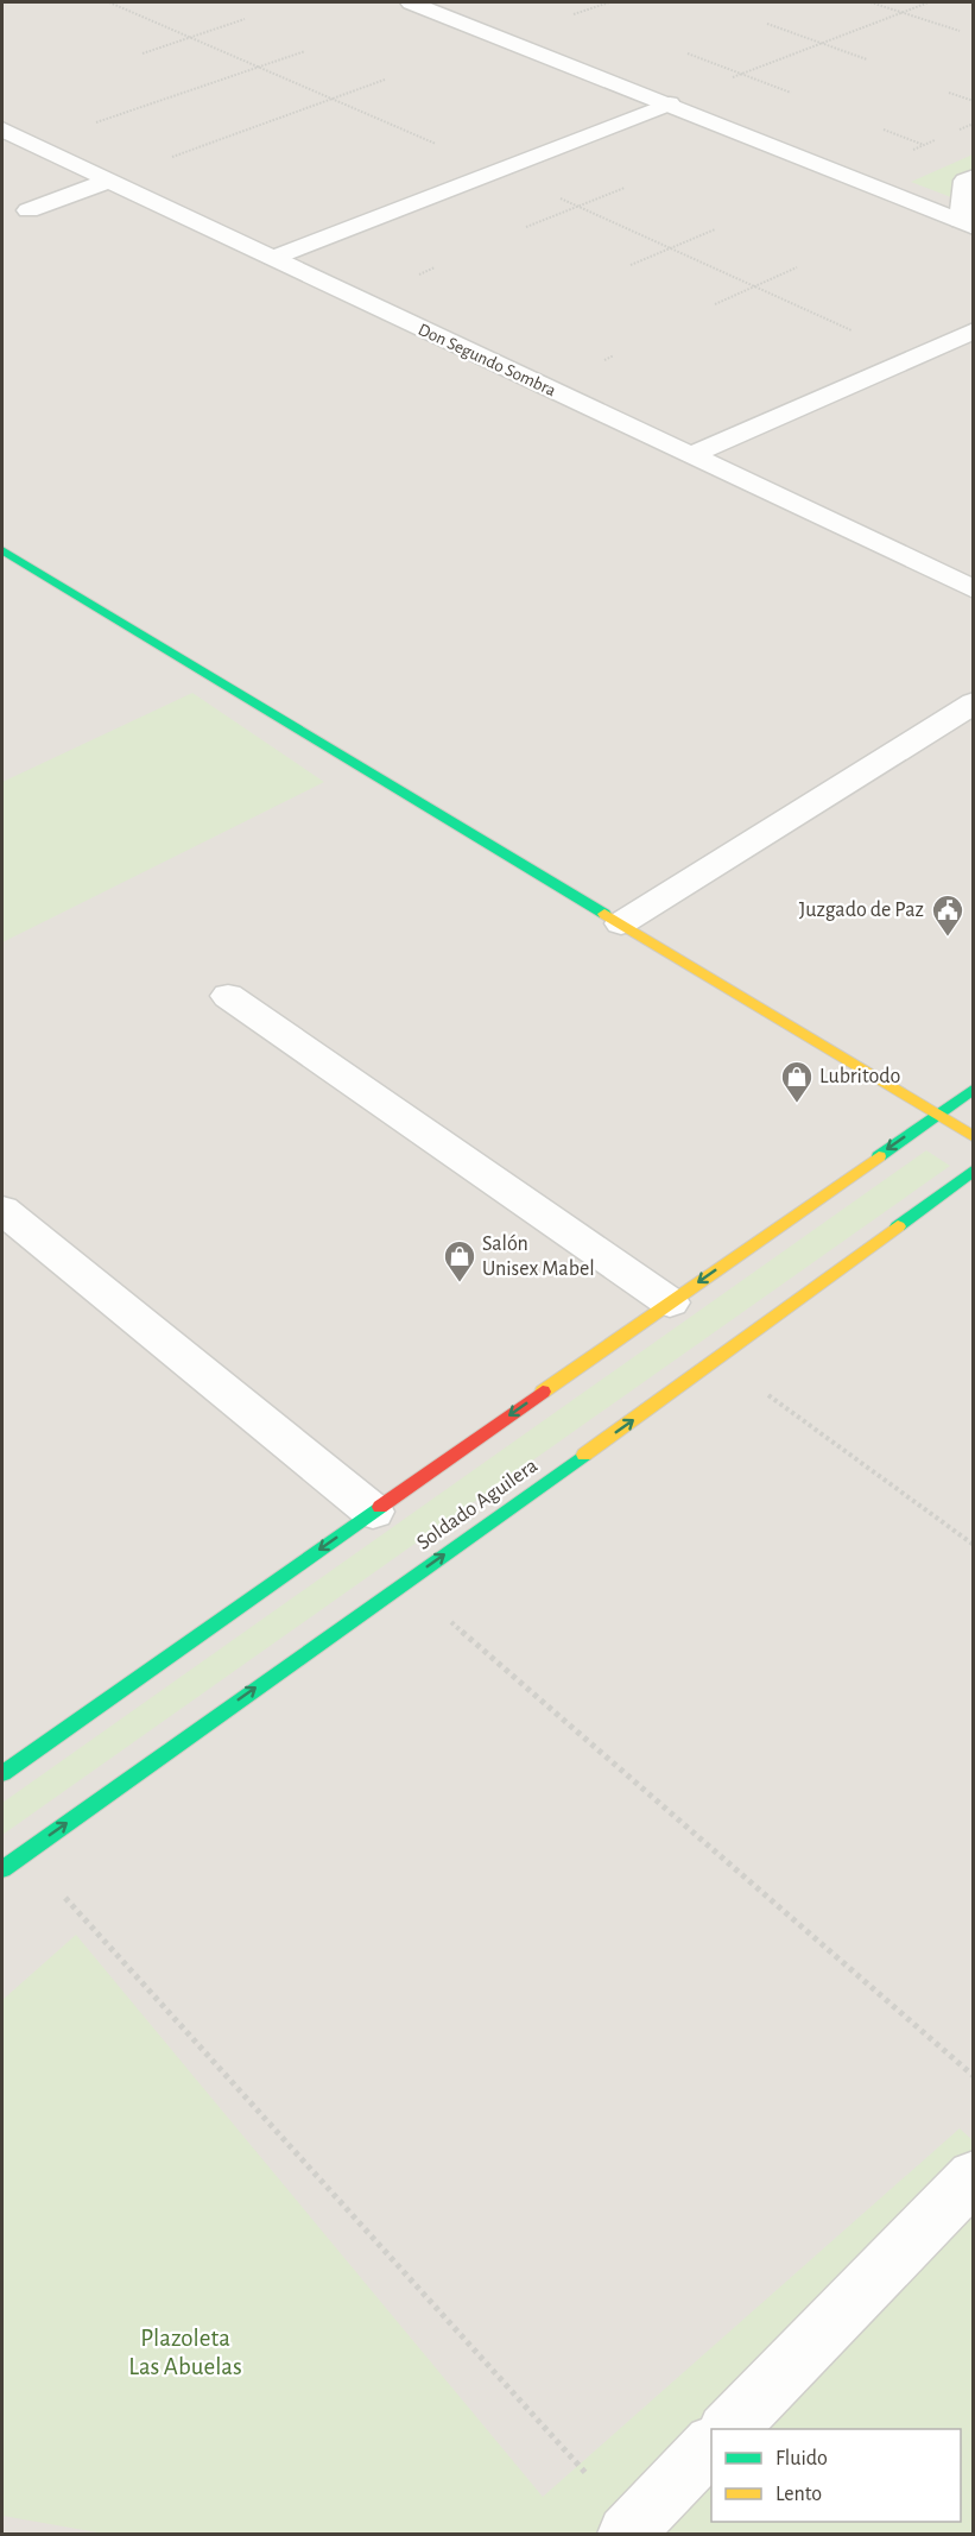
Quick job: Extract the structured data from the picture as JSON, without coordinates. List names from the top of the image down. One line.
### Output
{"streets":{"street":["Don Segundo Sombra","Soldado Aguilera"]},"parks":["Plazoleta Las Abuelas"],"places":{"public building":["Juzgado de Paz"],"shop":["Lubritodo","Salón Unisex Mabel"]},"legend":["Fluido","Lento"]}
